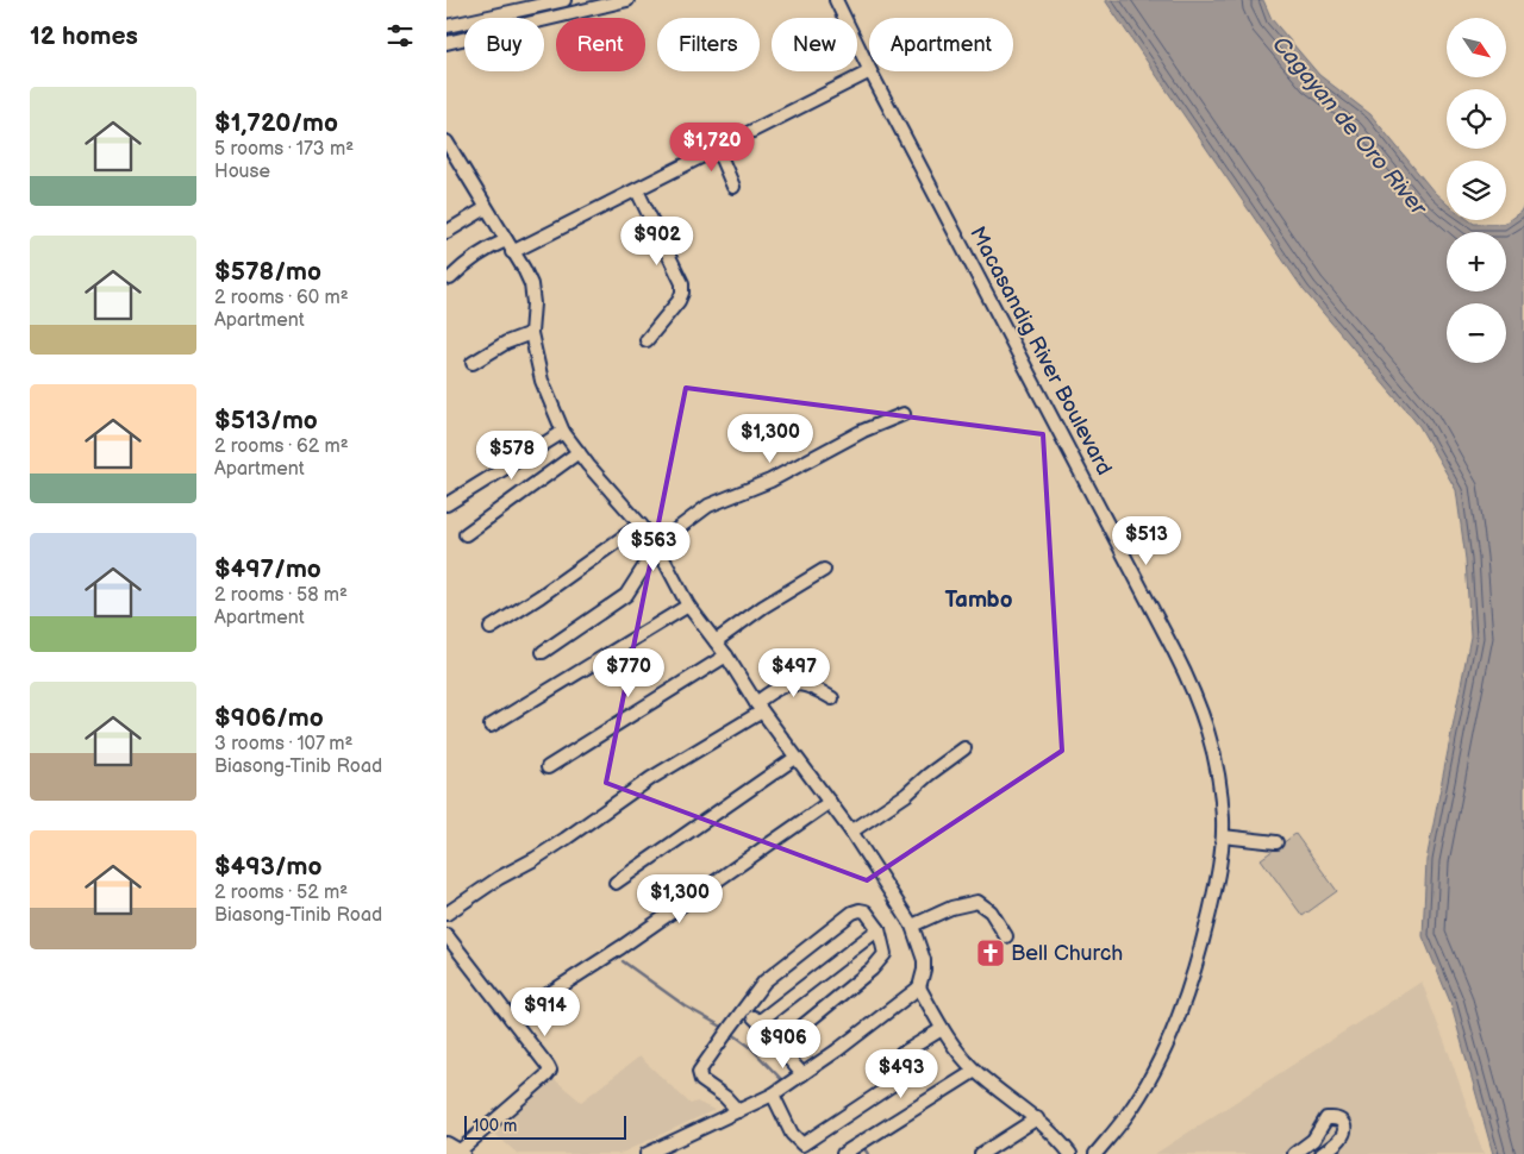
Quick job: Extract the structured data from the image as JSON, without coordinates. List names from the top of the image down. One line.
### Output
{"streets":{"street":["Macasandig River Boulevard"]},"districts":["Tambo"],"water":["Cagayan de Oro River"],"places":{"church":["Bell Church"]},"scale_bar":"100 m","north":"bottom right","page":{"heading":"12 homes","map_buttons":["+","−"],"chip":["Buy","Rent","Filters","New","Apartment"],"list":[{"name":"$1,720/mo","note":"5 rooms · 173 m² · House"},{"name":"$578/mo","note":"2 rooms · 60 m² · Apartment"},{"name":"$513/mo","note":"2 rooms · 62 m² · Apartment"},{"name":"$497/mo","note":"2 rooms · 58 m² · Apartment"},{"name":"$906/mo","note":"3 rooms · 107 m² · Biasong-Tinib Road"},{"name":"$493/mo","note":"2 rooms · 52 m² · Biasong-Tinib Road"}],"price":["$1,720","$902","$1,300","$578","$513","$563","$770","$497","$1,300","$914","$906","$493"],"scale":"100 m"}}
